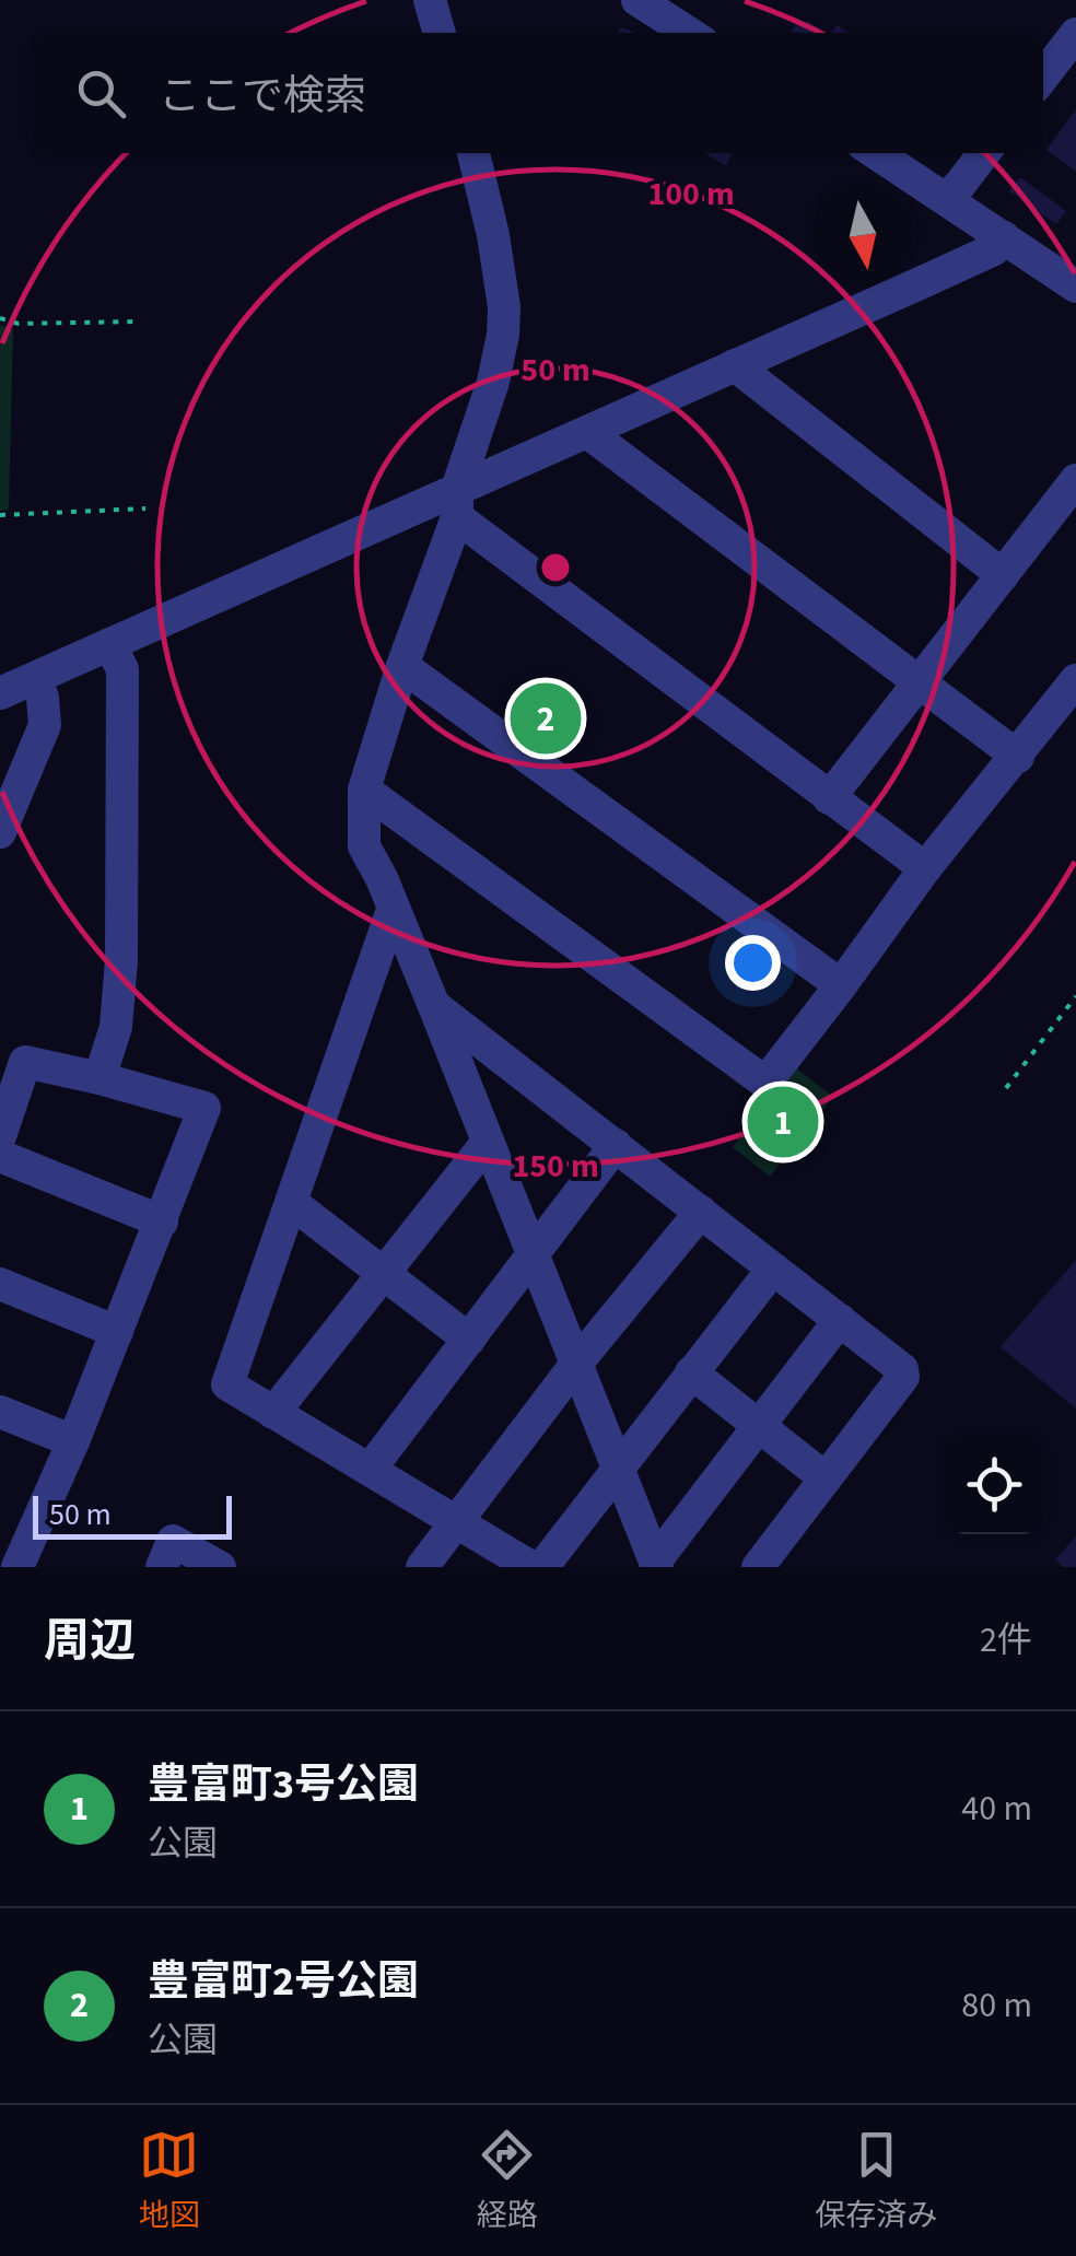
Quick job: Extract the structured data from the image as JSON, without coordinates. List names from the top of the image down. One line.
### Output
{"scale_bar":"50 m","north":"bottom","page":{"search":"ここで検索","pins":["2","1"],"scale":"50 m","heading":["周辺","2件"],"list":[{"mark":"1","name":"豊富町3号公園","note":"公園","value":"40 m"},{"mark":"2","name":"豊富町2号公園","note":"公園","value":"80 m"}],"nav":["地図","経路","保存済み"]},"rings":["100 m","50 m","150 m"]}
